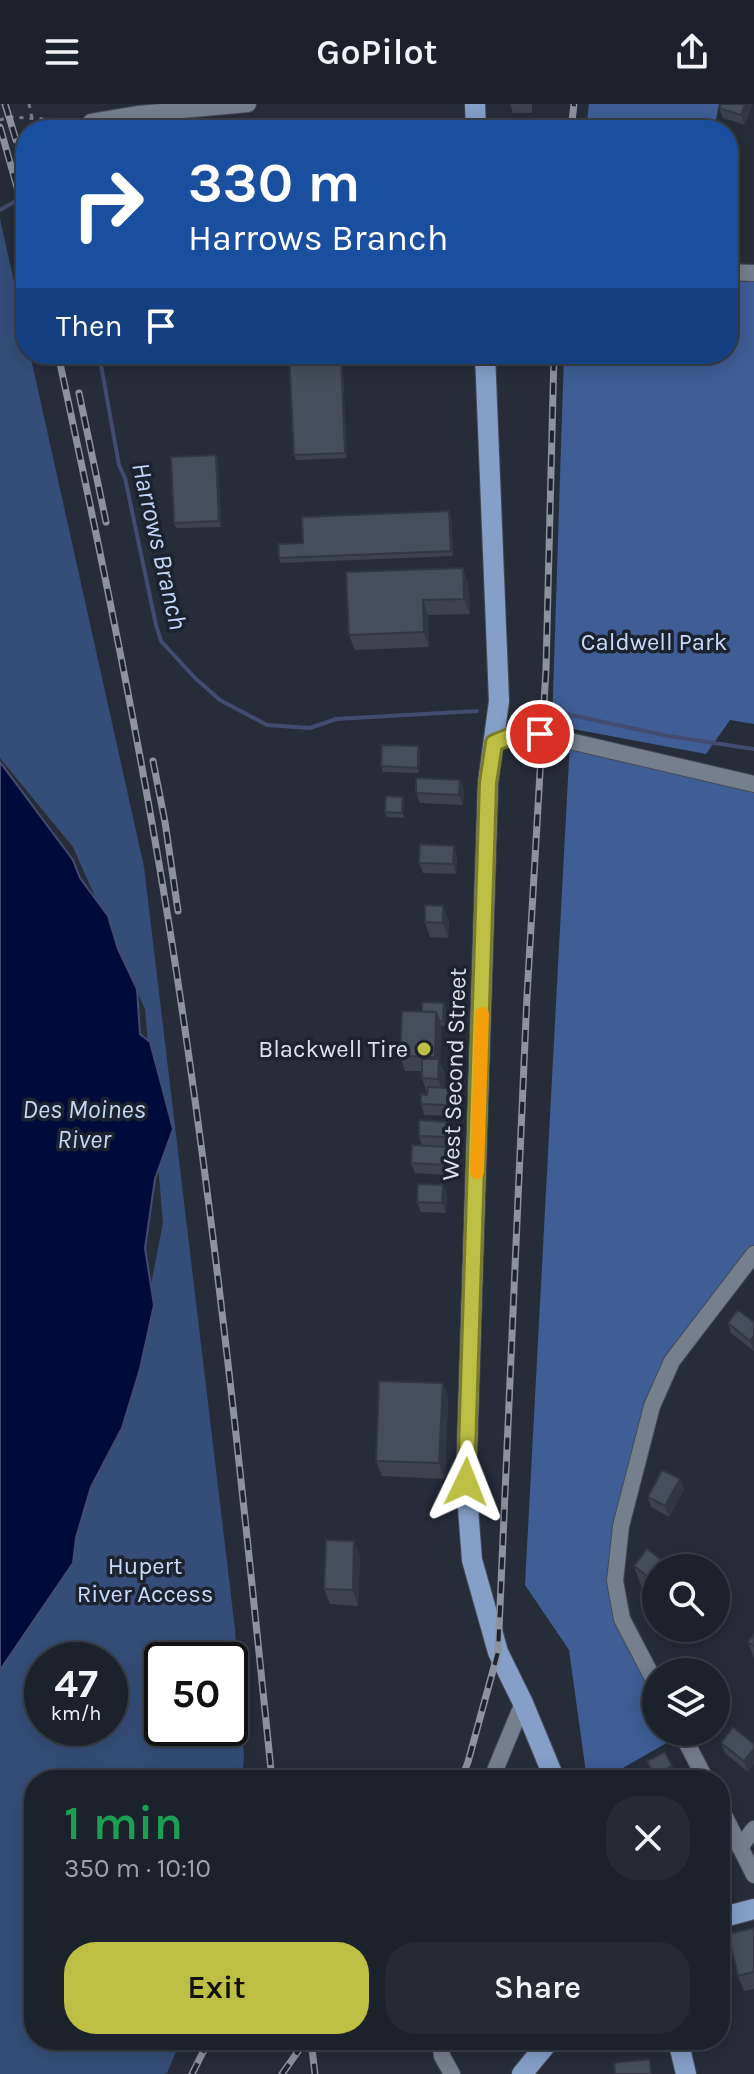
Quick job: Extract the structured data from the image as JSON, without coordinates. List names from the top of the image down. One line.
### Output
{"streets":{"main road":["West Second Street"]},"water":["Harrows Branch","Des Moines River"],"parks":["Caldwell Park","Hupert River Access"],"places":["Blackwell Tire"],"page":{"header":"GoPilot","turn":["330 m","Harrows Branch"],"then":"Then","speed":"47 km/h","limit":"50","heading":["1 min","350 m · 10:10"],"buttons":["Exit","Share"]}}
